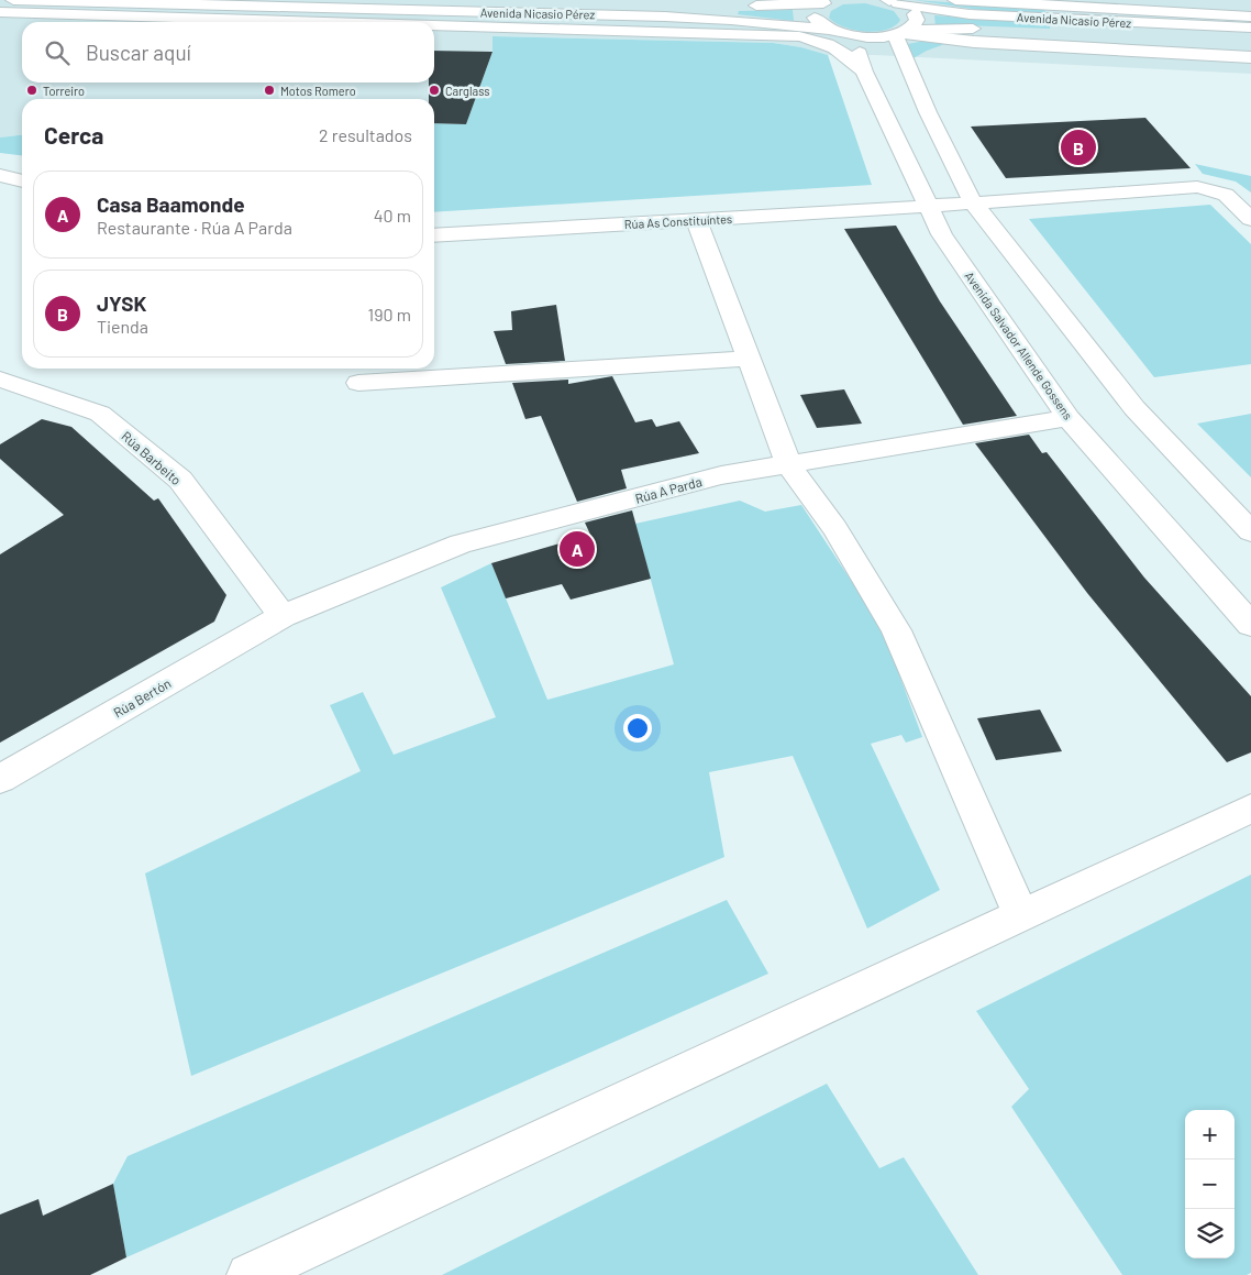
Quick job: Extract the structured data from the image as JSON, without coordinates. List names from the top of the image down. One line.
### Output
{"streets":{"main road":["Avenida Nicasio Pérez","Rúa As Constituíntes","Avenida Salvador Allende Gossens","Rúa Barbeito","Rúa A Parda","Rúa Bertón"]},"crossings":[["Avenida Nicasio Pérez","Avenida Salvador Allende Gossens"],["Rúa As Constituíntes","Avenida Salvador Allende Gossens"],["Avenida Salvador Allende Gossens","Rúa A Parda"],["Rúa Barbeito","Rúa A Parda"],["Rúa Barbeito","Rúa Bertón"],["Rúa A Parda","Rúa Bertón"]],"places":["Torreiro","Motos Romero","Carglass"],"page":{"search":"Buscar aquí","heading":["Cerca","2 resultados"],"pins":["B","A"],"list":[{"mark":"A","name":"Casa Baamonde","note":"Restaurante · Rúa A Parda","value":"40 m"},{"mark":"B","name":"JYSK","note":"Tienda","value":"190 m"}],"map_buttons":["+","−"]}}
